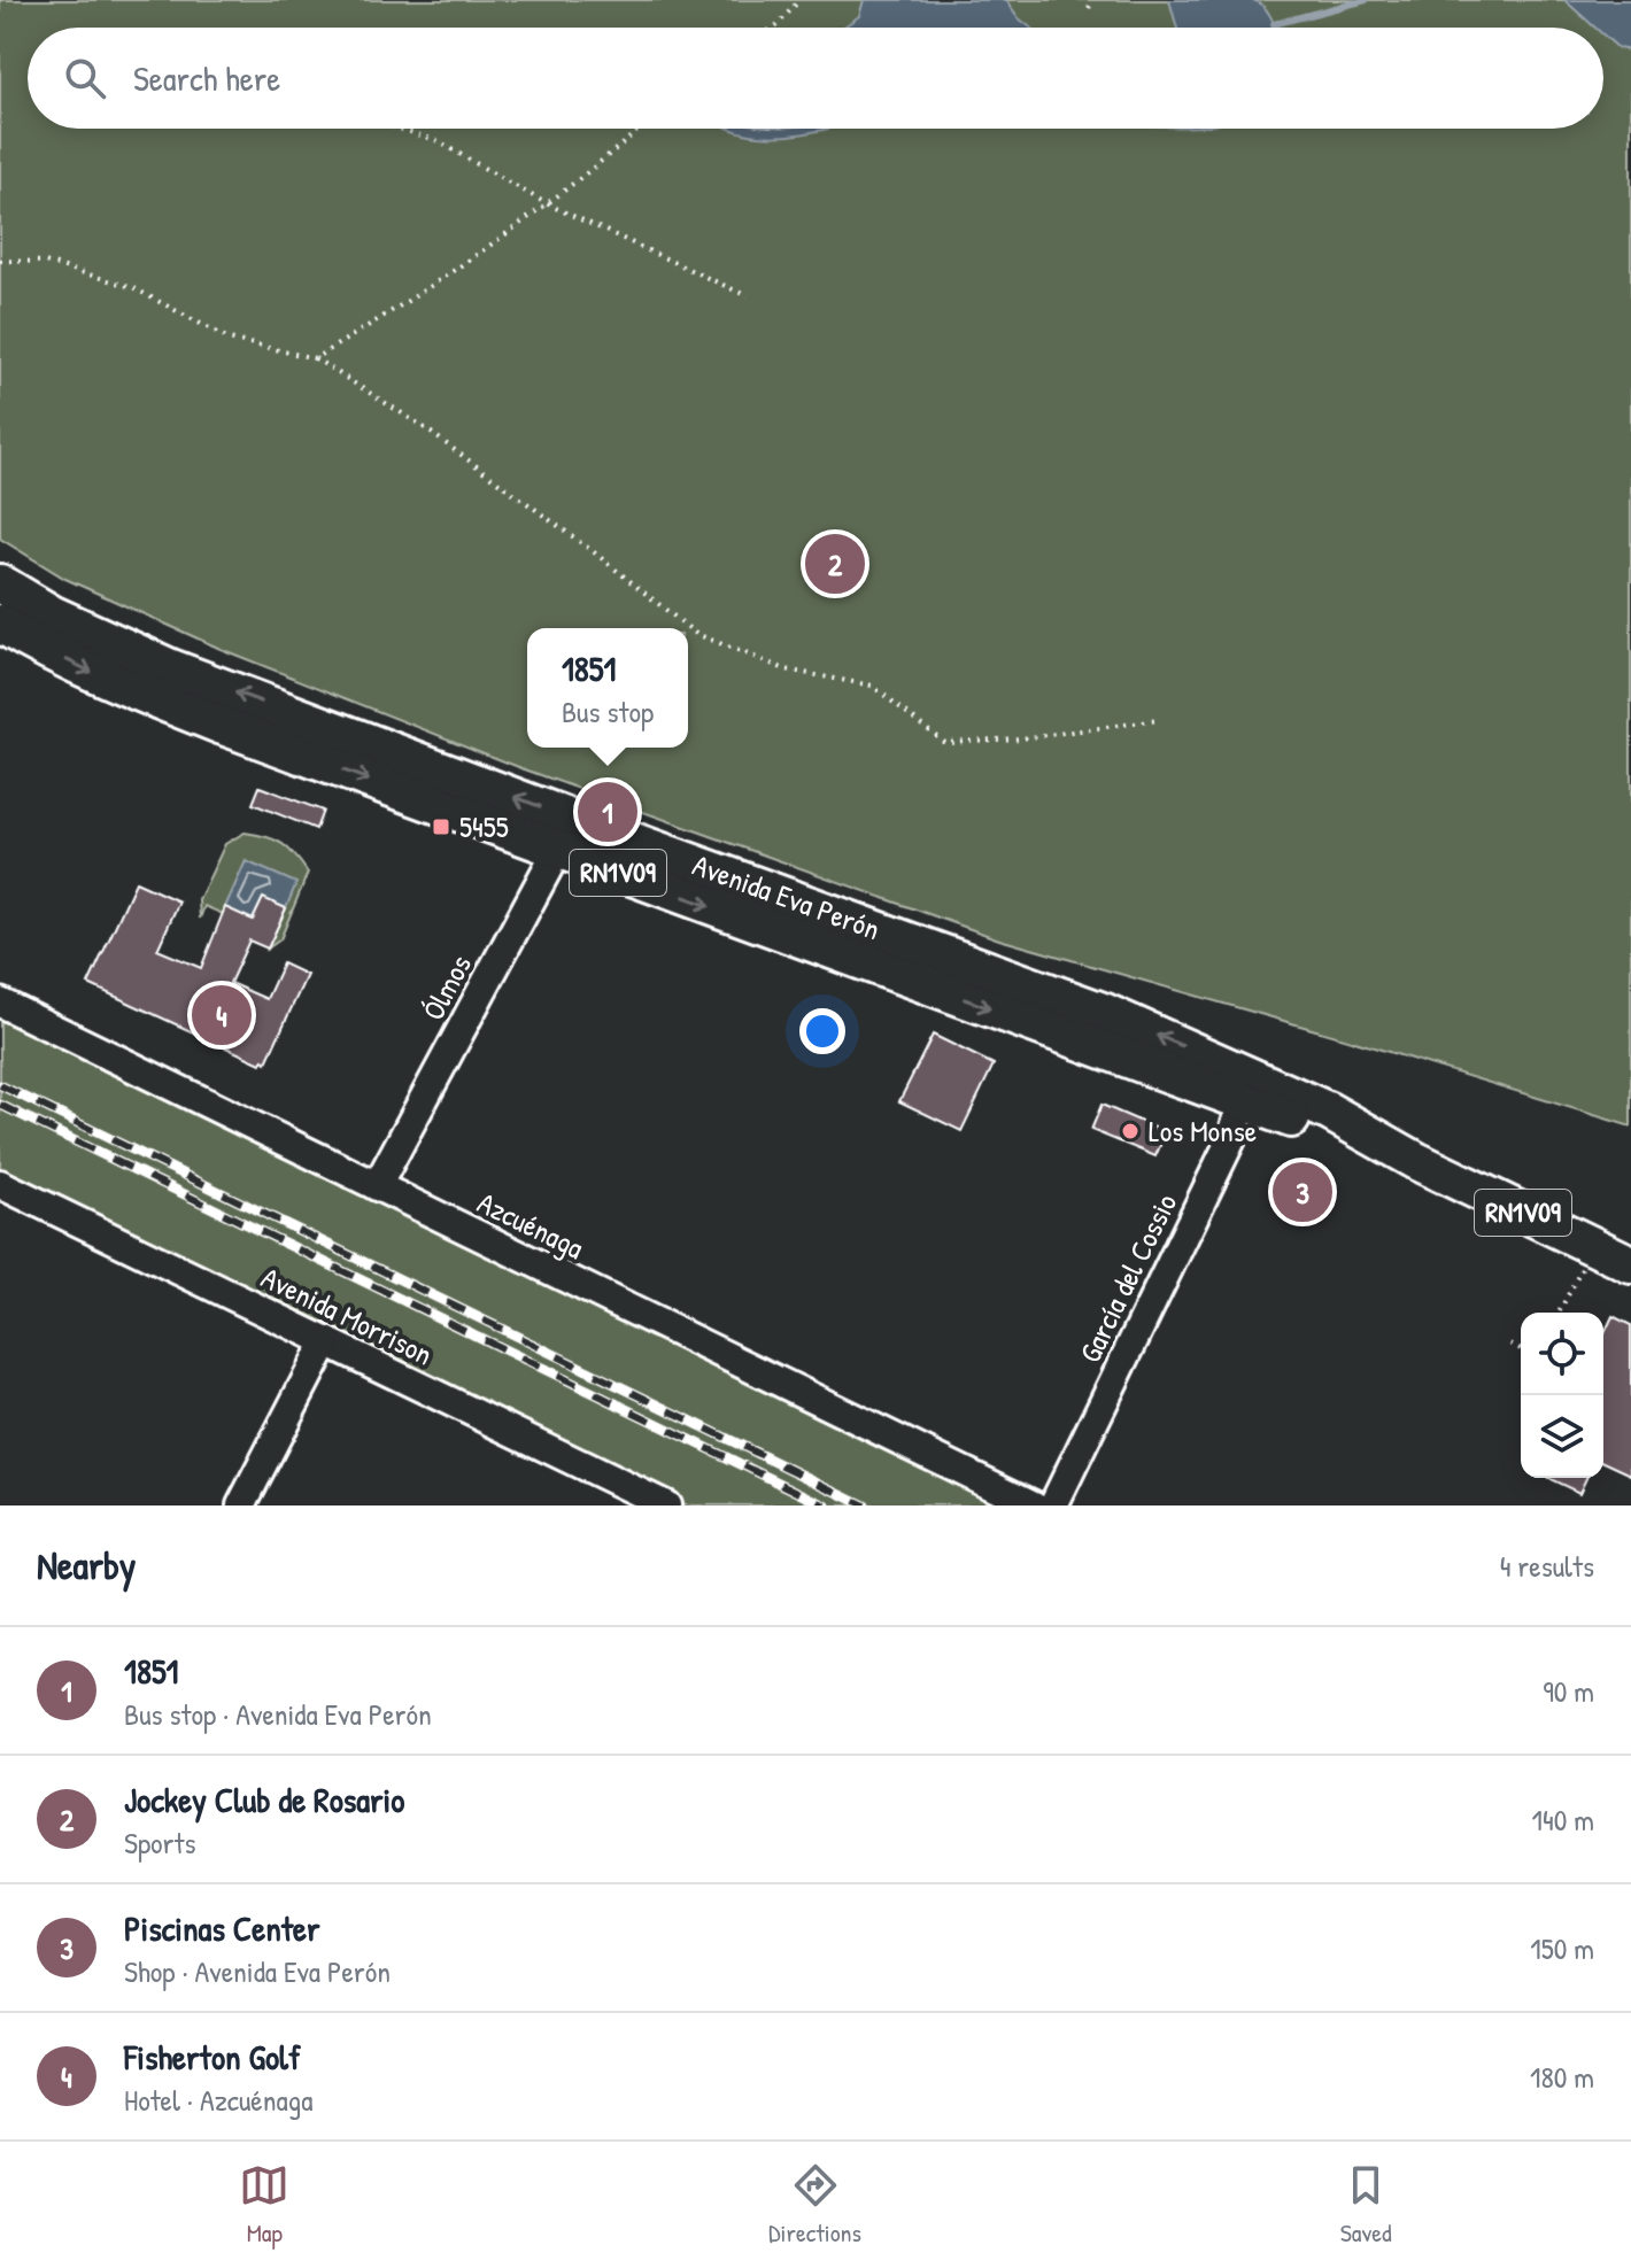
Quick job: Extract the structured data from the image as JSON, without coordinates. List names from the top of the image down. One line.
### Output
{"streets":{"main road":["RN1V09","Avenida Eva Perón"],"street":["Ólmos","Azcuénaga","García del Cossio","Avenida Morrison"]},"crossings":[["Avenida Eva Perón","Ólmos"],["Avenida Eva Perón","García del Cossio"],["Ólmos","Azcuénaga"]],"places":{"transit":["5455"],"other":["Los Monse"]},"page":{"search":"Search here","pins":["2","1","4","3"],"popup":["1851","Bus stop"],"heading":["Nearby","4 results"],"list":[{"mark":"1","name":"1851","note":"Bus stop · Avenida Eva Perón","value":"90 m"},{"mark":"2","name":"Jockey Club de Rosario","note":"Sports","value":"140 m"},{"mark":"3","name":"Piscinas Center","note":"Shop · Avenida Eva Perón","value":"150 m"},{"mark":"4","name":"Fisherton Golf","note":"Hotel · Azcuénaga","value":"180 m"}],"nav":["Map","Directions","Saved"]}}
